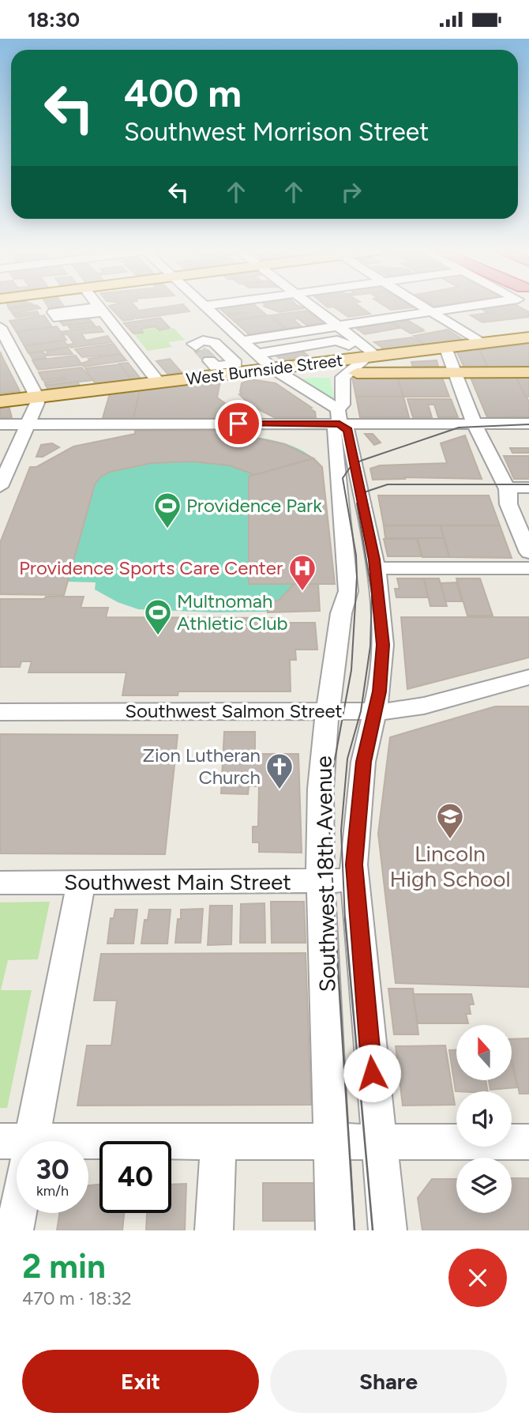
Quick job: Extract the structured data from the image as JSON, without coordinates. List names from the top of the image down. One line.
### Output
{"streets":{"main road":["West Burnside Street"],"street":["Southwest Salmon Street","Southwest 18th Avenue","Southwest Main Street"]},"crossings":[["Southwest Salmon Street","Southwest 18th Avenue"],["Southwest 18th Avenue","Southwest Main Street"]],"places":{"sports":["Providence Park","Multnomah Athletic Club"],"hospital":["Providence Sports Care Center"],"church":["Zion Lutheran Church"],"school or university":["Lincoln High School"]},"north":"top","page":{"status":"18:30","turn":["400 m","Southwest Morrison Street"],"speed":"30 km/h","limit":"40","heading":["2 min","470 m · 18:32"],"buttons":["Exit","Share"]}}
